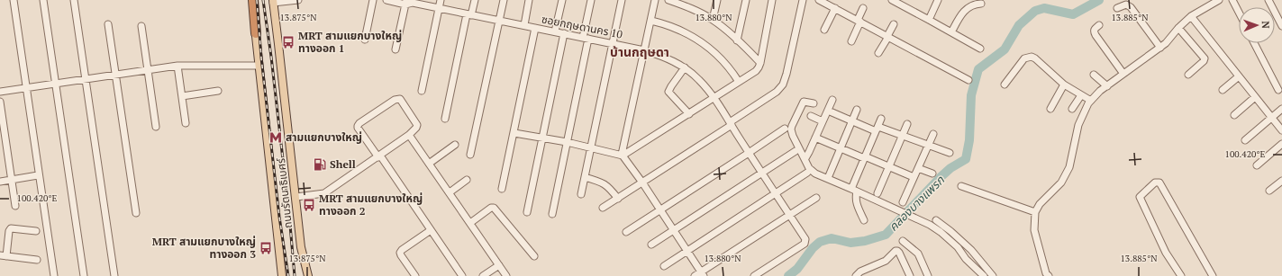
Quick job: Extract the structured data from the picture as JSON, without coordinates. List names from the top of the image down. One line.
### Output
{"streets":{"main road":["ถนนรัตนาธิเบศร์"],"street":["ซอยกฤษดานคร 10"]},"districts":["บ้านกฤษดา"],"water":["คลองบางแพรก"],"places":{"bus stop":["MRT สามแยกบางใหญ่ ทางออก 1","MRT สามแยกบางใหญ่ ทางออก 2","MRT สามแยกบางใหญ่ ทางออก 3"],"metro station":["สามแยกบางใหญ่"],"fuel station":["Shell"]},"north":"right","coordinates":["13.875°N","13.880°N","13.885°N","100.420°E"]}
